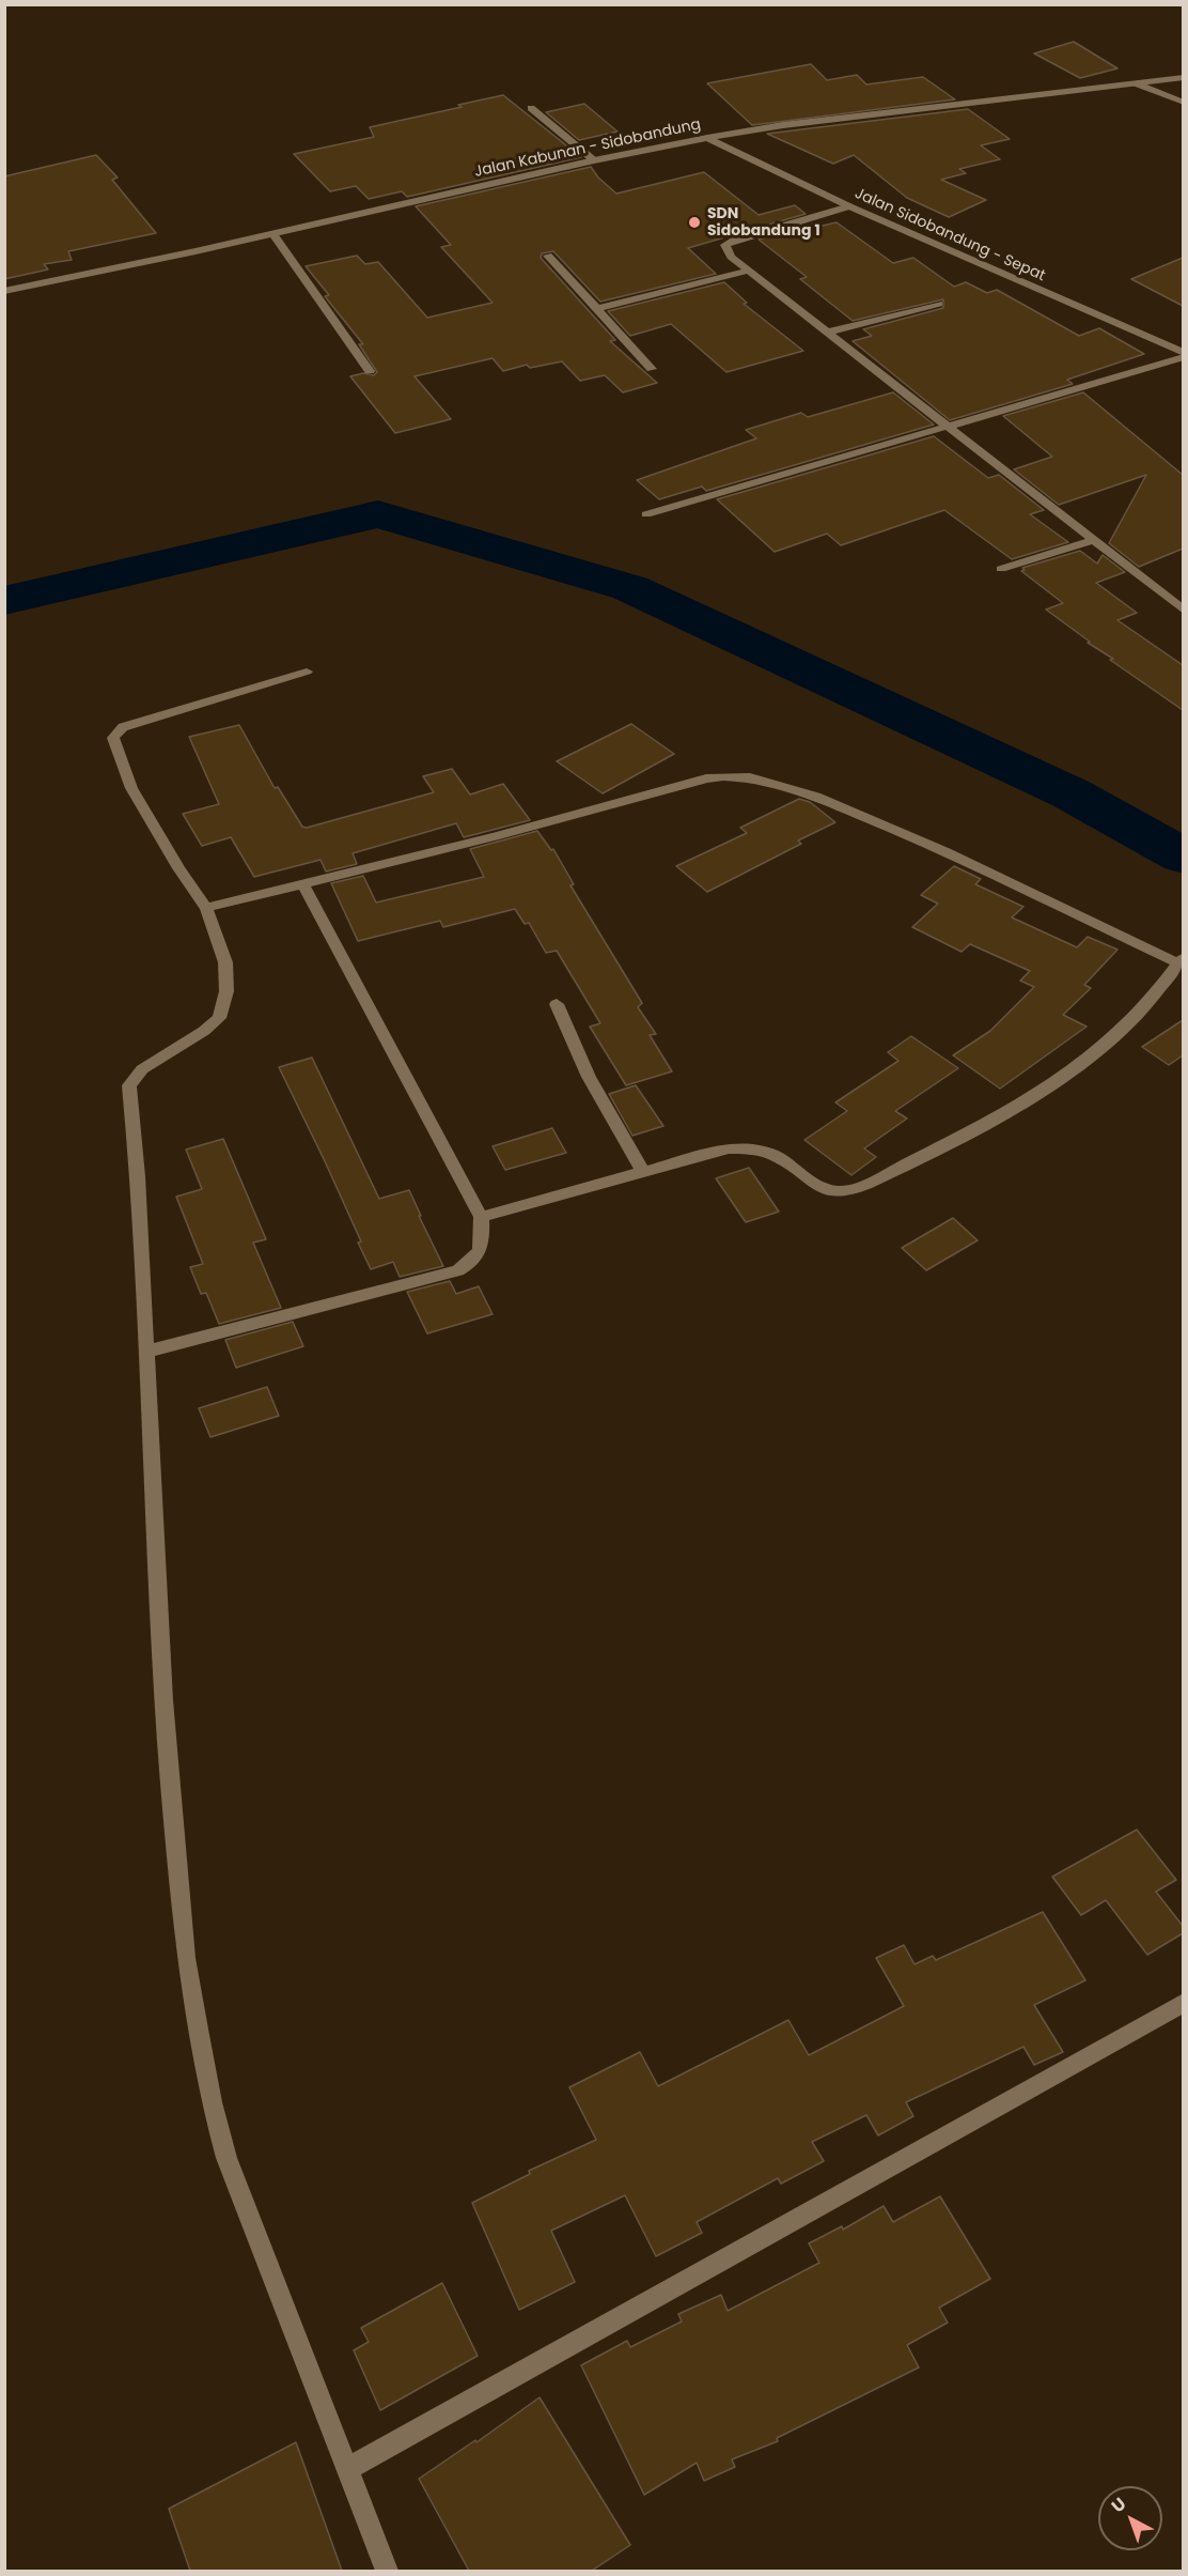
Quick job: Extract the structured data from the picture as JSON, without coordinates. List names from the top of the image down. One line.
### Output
{"streets":{"street":["Jalan Kabunan - Sidobandung","Jalan Sidobandung - Sepat"]},"crossings":[["Jalan Kabunan - Sidobandung","Jalan Sidobandung - Sepat"]],"places":["SDN Sidobandung 1"],"north":"top left"}
